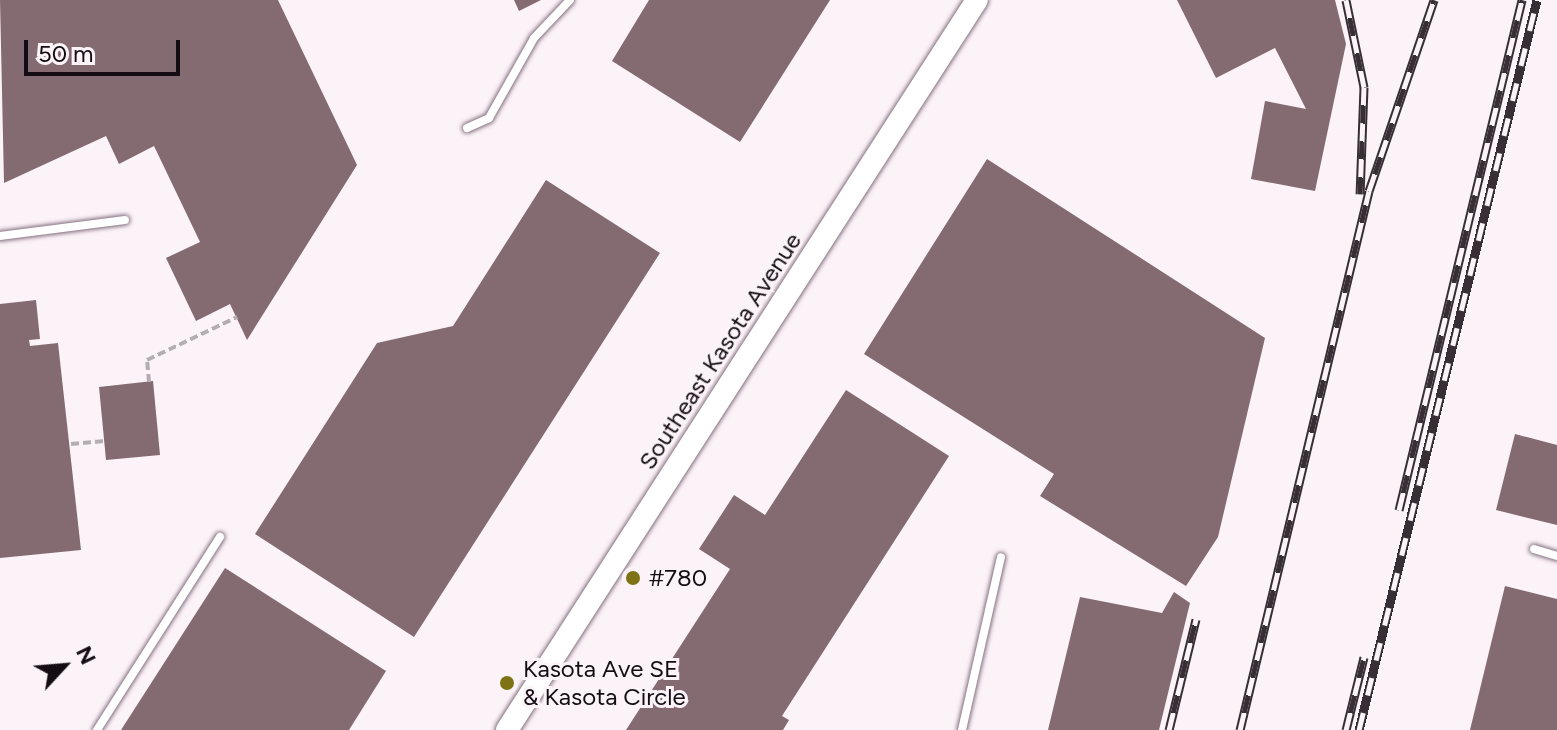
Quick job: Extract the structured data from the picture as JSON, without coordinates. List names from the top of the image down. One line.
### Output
{"streets":{"street":["Southeast Kasota Avenue"]},"places":["#780","Kasota Ave SE & Kasota Circle"],"scale_bar":"50 m","north":"top right"}
